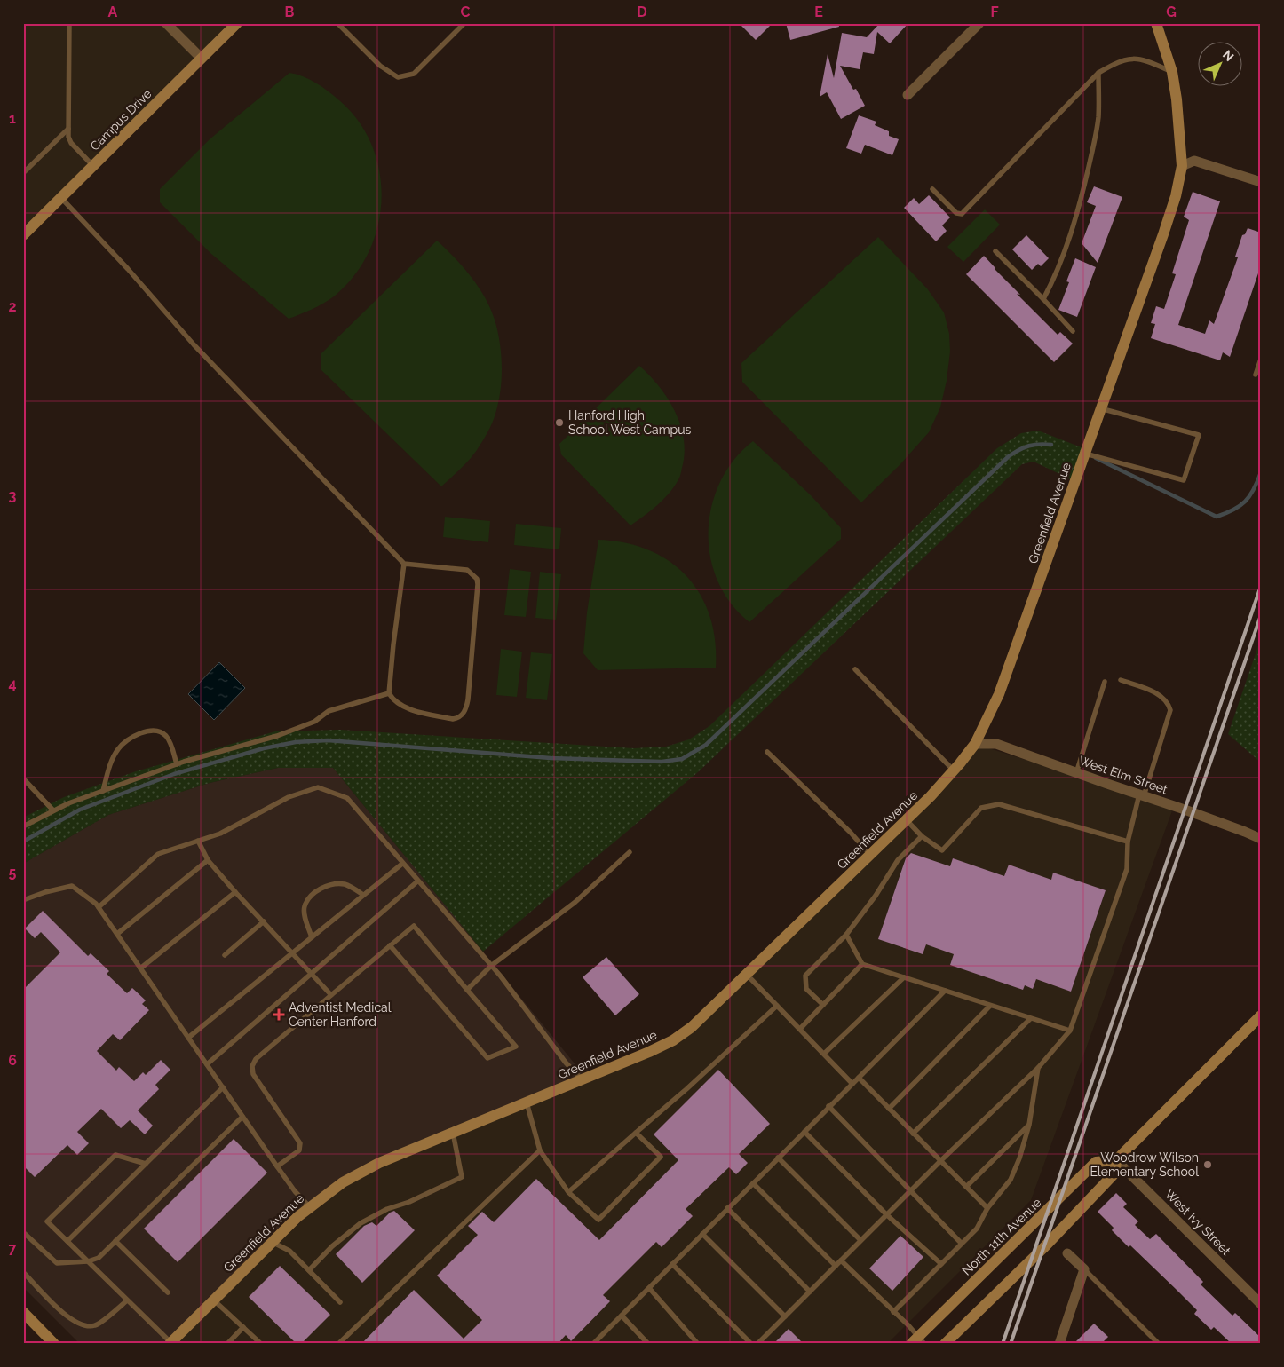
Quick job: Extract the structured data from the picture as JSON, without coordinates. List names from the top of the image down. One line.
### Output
{"streets":{"street":["Campus Drive","Greenfield Avenue","West Elm Street","West Ivy Street","North 11th Avenue"]},"crossings":[["Greenfield Avenue","West Elm Street"],["West Ivy Street","North 11th Avenue"]],"places":{"other":["Hanford High School West Campus","Woodrow Wilson Elementary School"],"health":["Adventist Medical Center Hanford"]},"north":"top right","grid":{"columns":["A","B","C","D","E","F","G"],"rows":["1","2","3","4","5","6","7"]}}
